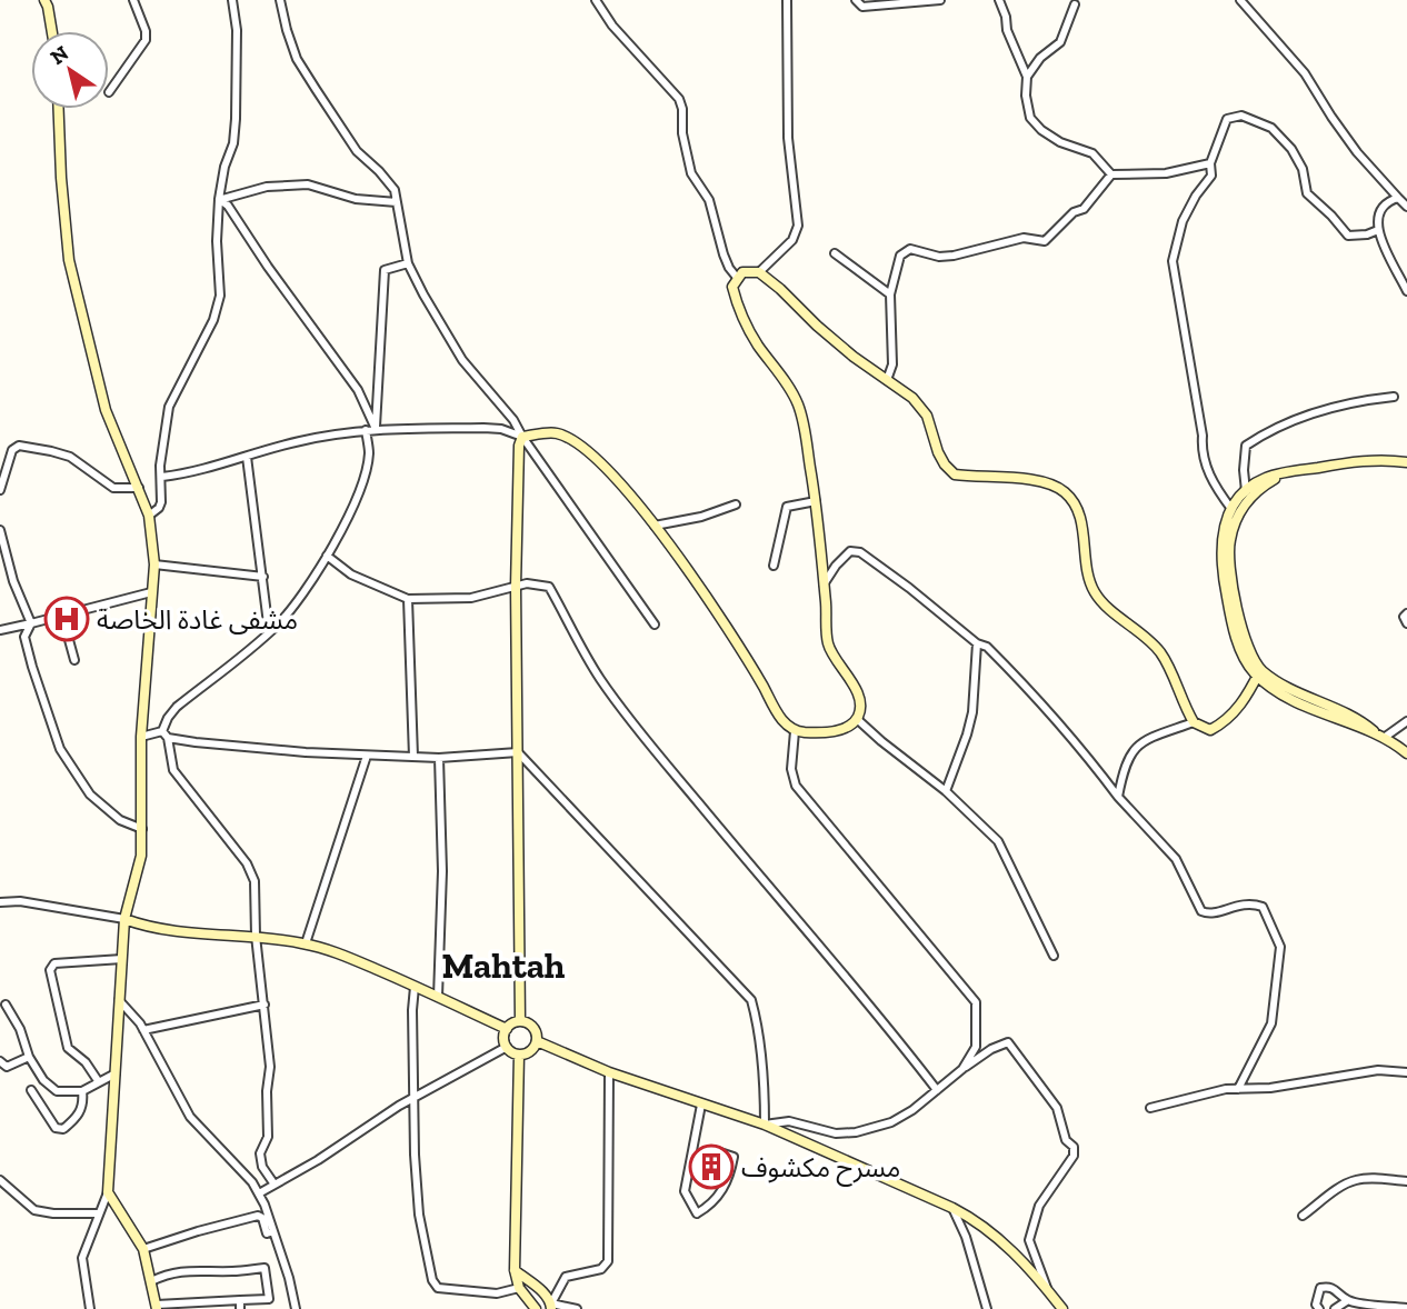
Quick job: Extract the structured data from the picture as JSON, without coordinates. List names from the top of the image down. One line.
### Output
{"districts":["Mahtah"],"places":{"hospital":["مشفى غادة الخاصة"],"building":["مسرح مكشوف"]},"north":"top left"}
